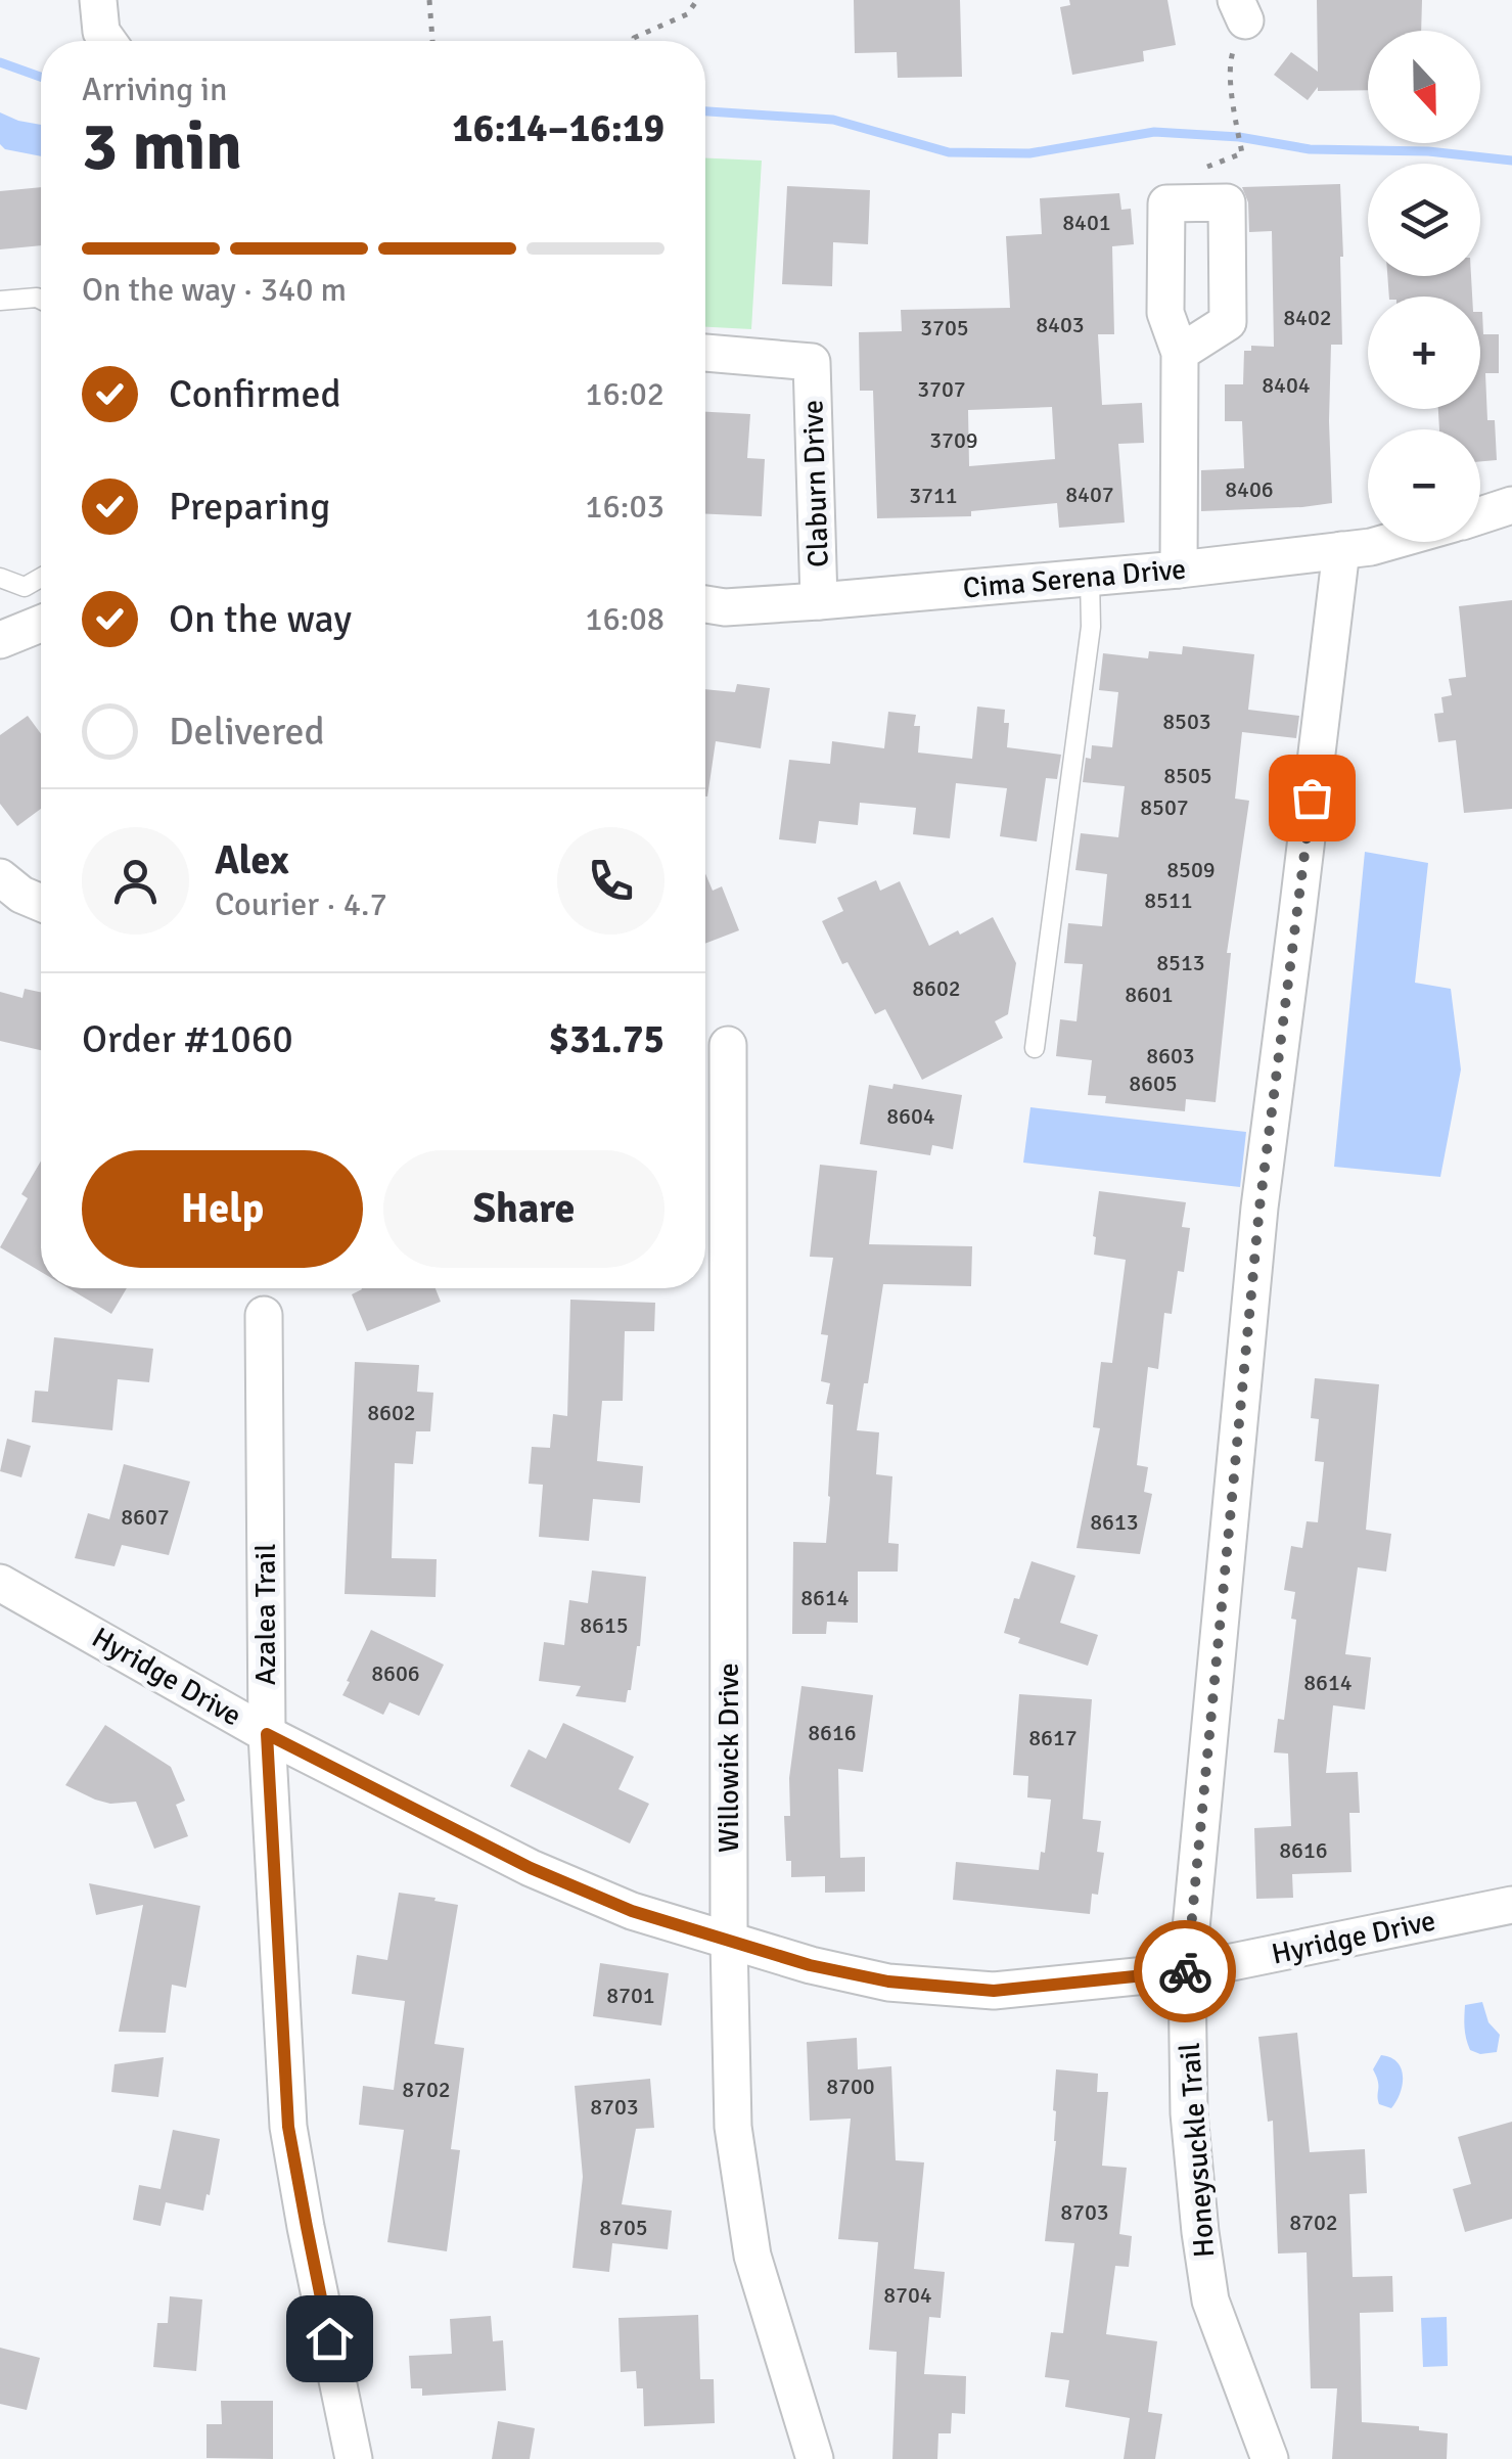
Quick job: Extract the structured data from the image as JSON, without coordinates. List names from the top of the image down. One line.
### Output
{"streets":{"street":["Claburn Drive","Cima Serena Drive","Azalea Trail","Hyridge Drive","Willowick Drive","Honeysuckle Trail"]},"crossings":[["Claburn Drive","Cima Serena Drive"],["Cima Serena Drive","Honeysuckle Trail"],["Azalea Trail","Hyridge Drive"],["Hyridge Drive","Willowick Drive"],["Hyridge Drive","Honeysuckle Trail"]],"house_numbers":["8401","8402","8403","3705","8404","3707","3709","8406","8407","3711","8503","8505","8507","8509","8511","8513","8602","8601","8603","8605","8604","8602","8607","8613","8614","8615","8606","8614","8616","8617","8616","8701","8700","8702","8703","8703","8702","8705","8704"],"north":"bottom","page":{"map_buttons":["+","−"],"heading":["3 min","Arriving in","16:14–16:19"],"panel":["Alex","Courier · 4.7","Order #1060","$31.75"],"bar":"On the way · 340 m","list":[["Confirmed","16:02"],["Preparing","16:03"],["On the way","16:08"],"Delivered"],"buttons":["Help","Share"]}}
